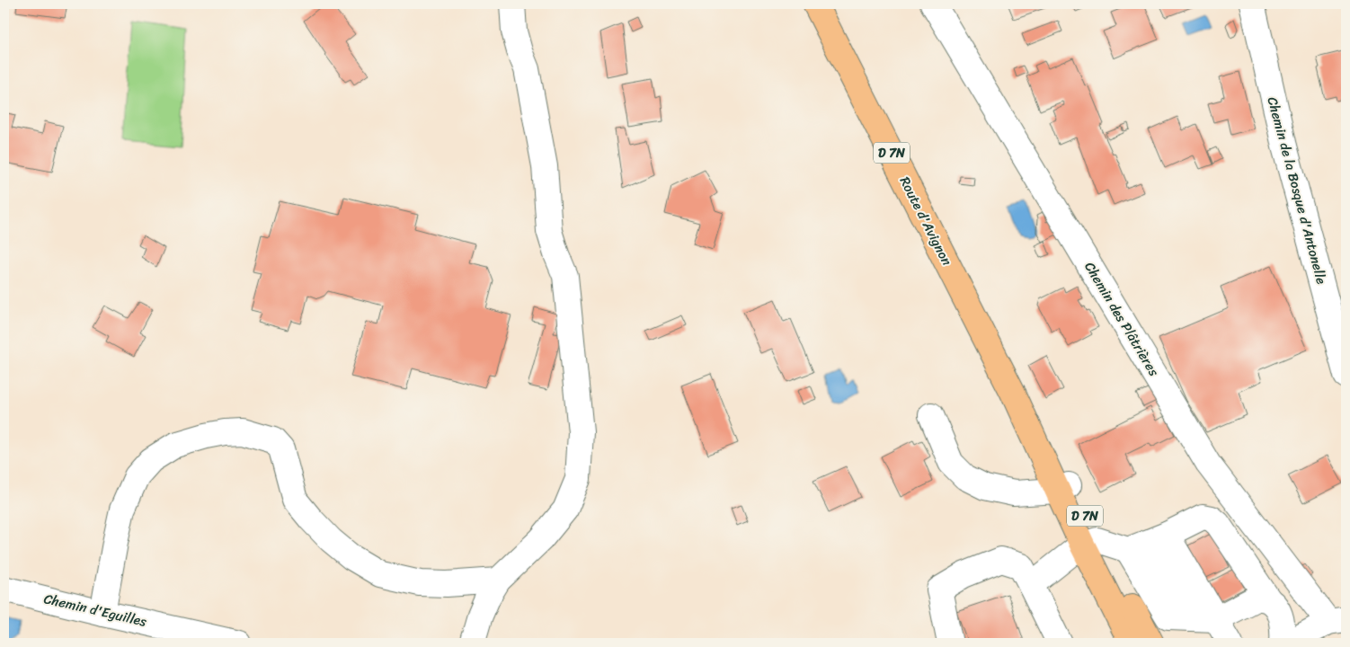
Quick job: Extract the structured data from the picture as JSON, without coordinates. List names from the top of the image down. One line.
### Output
{"streets":{"main road":["D 7N","Route d'Avignon"],"street":["Chemin de la Bosque d'Antonelle","Chemin des Plâtrières","Chemin d'Eguilles"]}}
